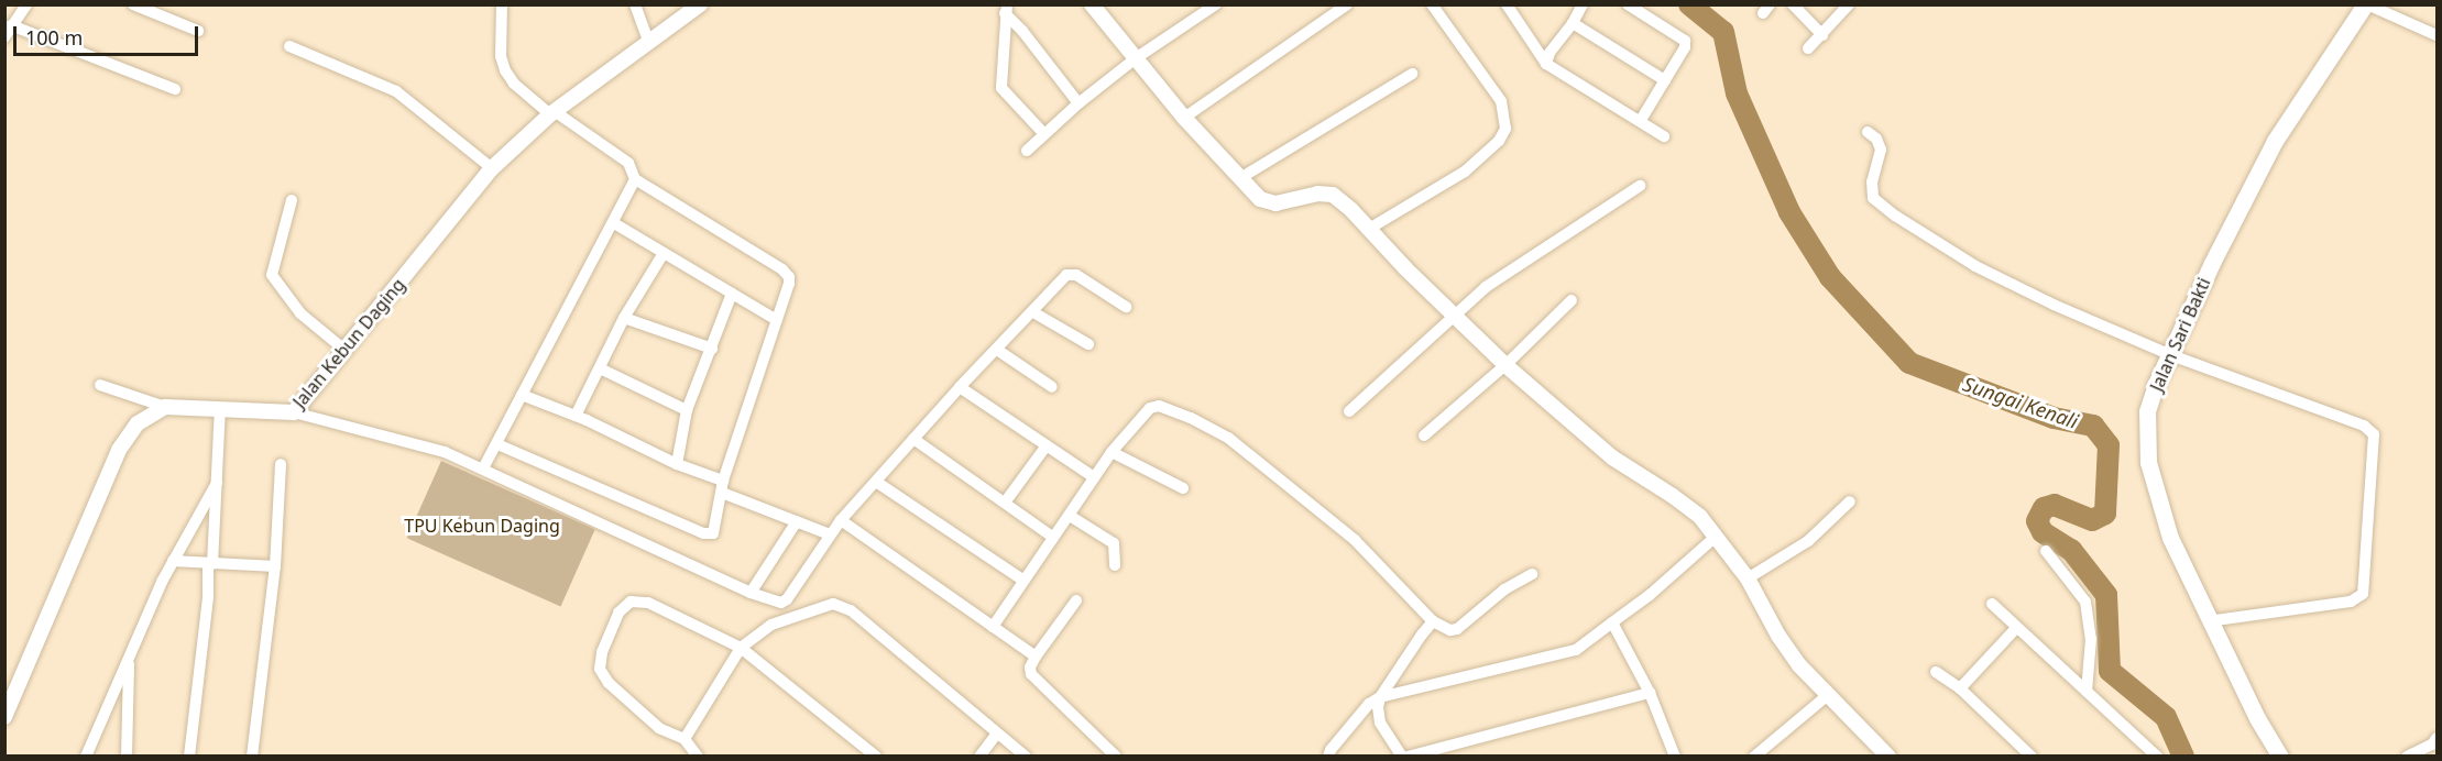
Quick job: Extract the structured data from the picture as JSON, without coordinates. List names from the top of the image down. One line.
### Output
{"streets":{"main road":["Jalan Sari Bakti"],"street":["Jalan Kebun Daging"]},"water":["Sungai Kenali"],"parks":["TPU Kebun Daging"],"scale_bar":"100 m"}
